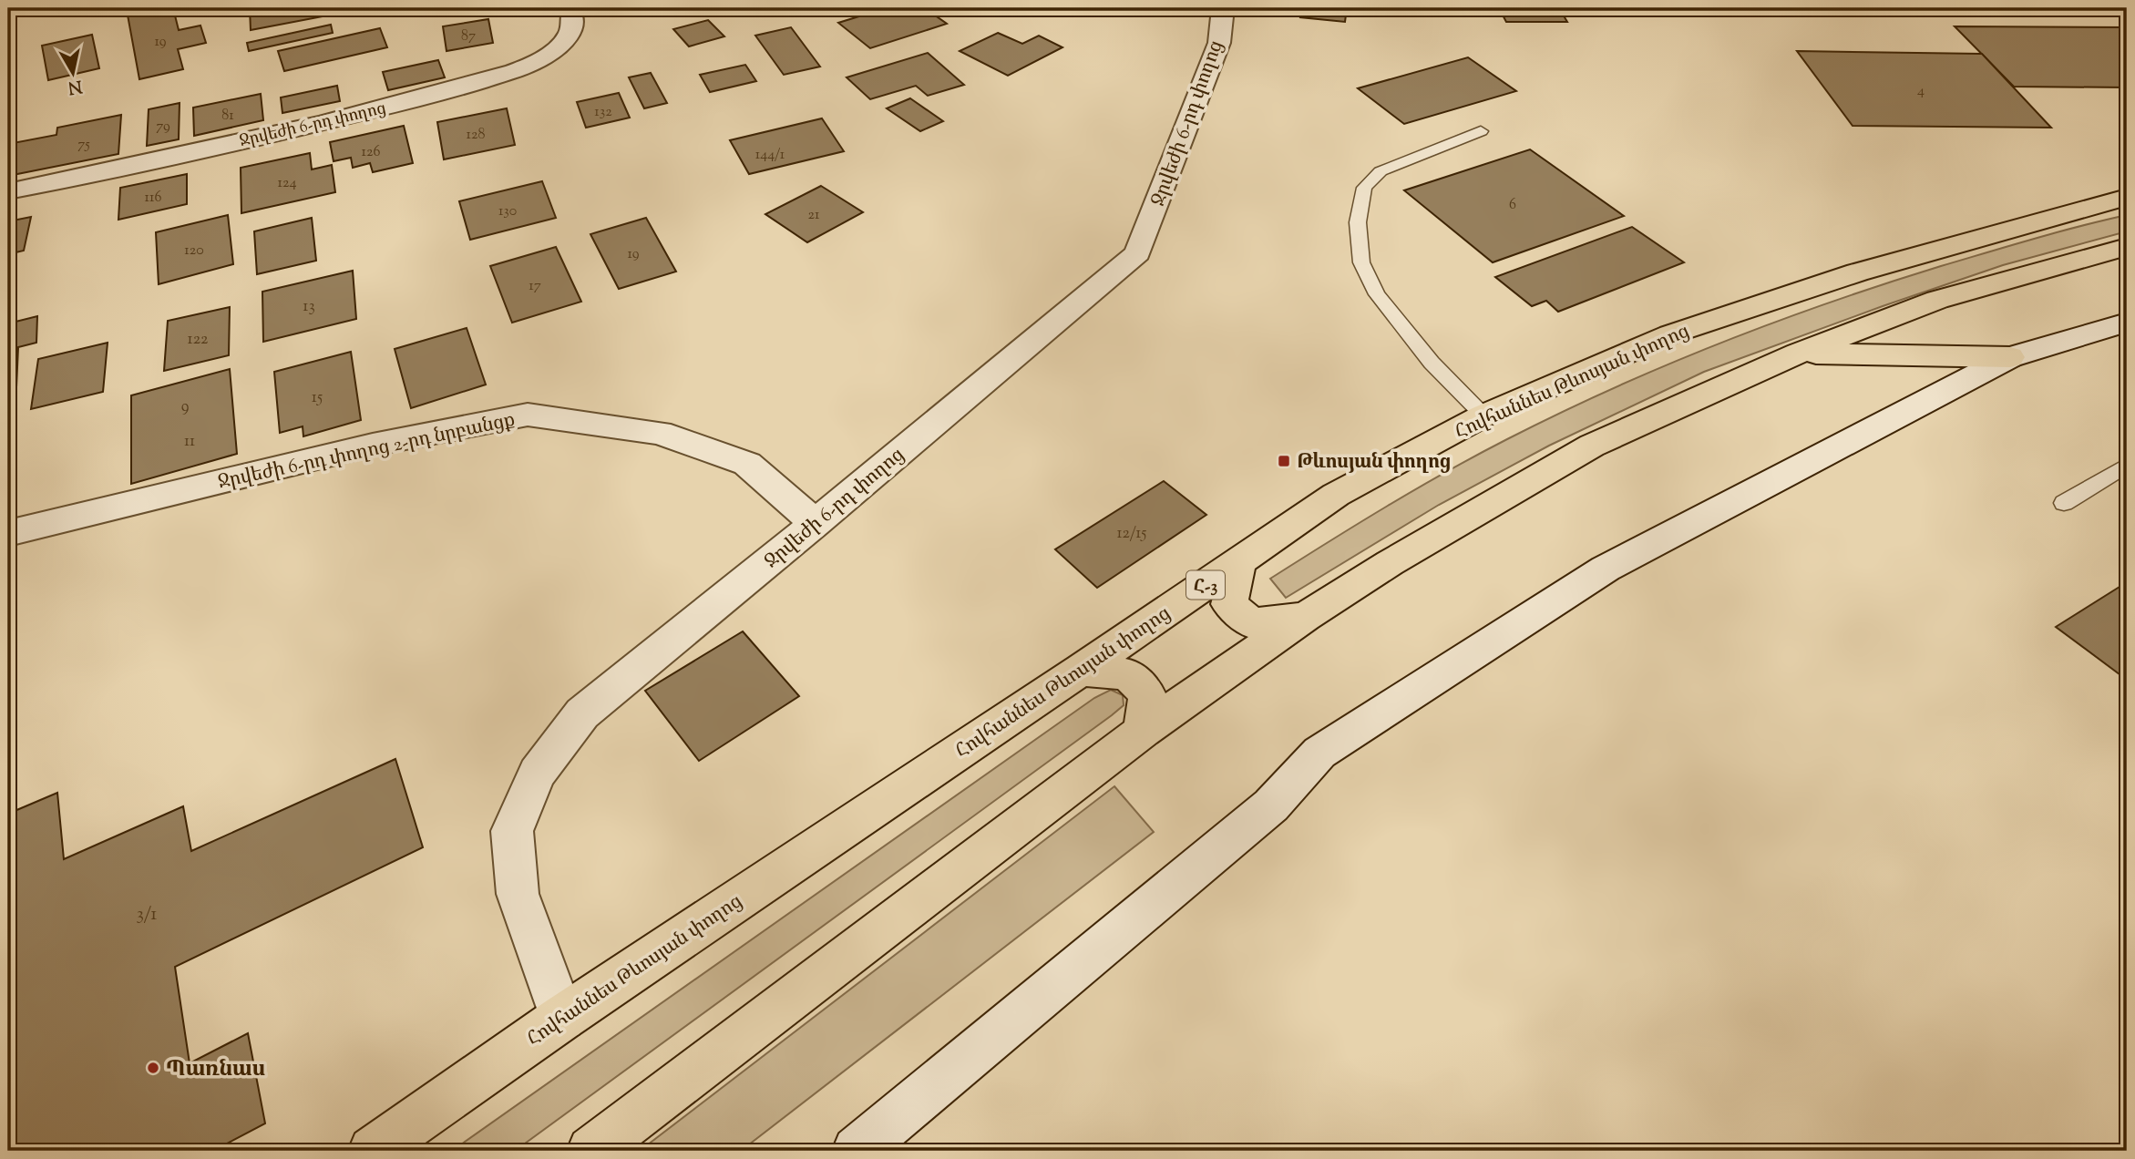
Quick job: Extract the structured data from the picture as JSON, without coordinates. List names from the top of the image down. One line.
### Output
{"streets":{"main road":["Հովհաննես Թևոսյան փողոց","Հ-3"],"street":["Ջրվեժի 6-րդ փողոց","Ջրվեժի 6-րդ փողոց 2-րդ նրբանցք"]},"crossings":[["Ջրվեժի 6-րդ փողոց","Հովհաննես Թևոսյան փողոց"],["Ջրվեժի 6-րդ փողոց","Ջրվեժի 6-րդ փողոց 2-րդ նրբանցք"]],"places":{"transit":["Թևոսյան փողոց"],"other":["Պառնաս"]},"house_numbers":["87","19","4","132","81","79","128","75","126","144/1","124","116","6","130","21","120","19","17","13","122","15","9","11","12/15","3/1"],"north":"bottom"}
